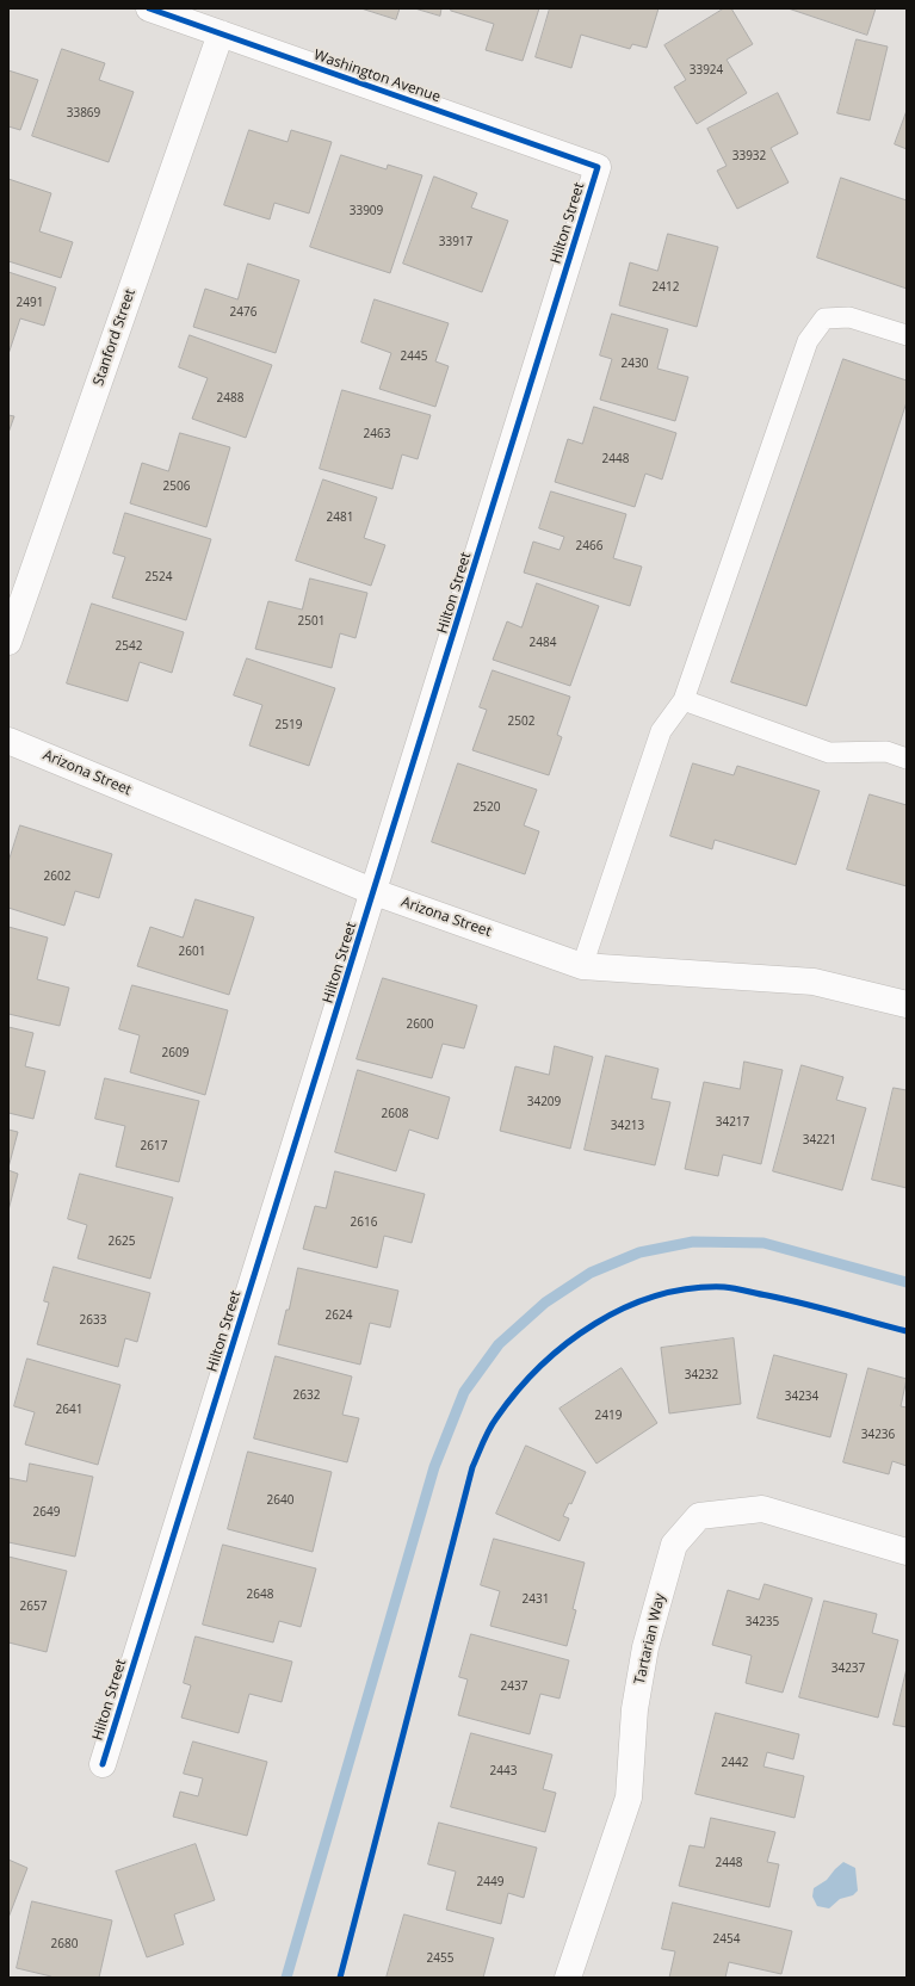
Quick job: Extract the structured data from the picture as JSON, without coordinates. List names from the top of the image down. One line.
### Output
{"streets":{"street":["Washington Avenue","Hilton Street","Stanford Street","Arizona Street","Tartarian Way"]},"crossings":[["Washington Avenue","Hilton Street"],["Washington Avenue","Stanford Street"],["Hilton Street","Arizona Street"]],"house_numbers":["33924","33869","33932","33909","33917","2412","2491","2476","2445","2430","2488","2463","2448","2506","2481","2466","2524","2501","2484","2542","2502","2519","2520","2602","2601","2600","2609","34209","2608","34217","34213","34221","2617","2616","2625","2624","2633","34232","2632","34234","2641","2419","34236","2640","2649","2648","2431","2657","34235","34237","2437","2442","2443","2448","2449","2454","2680","2455"]}
